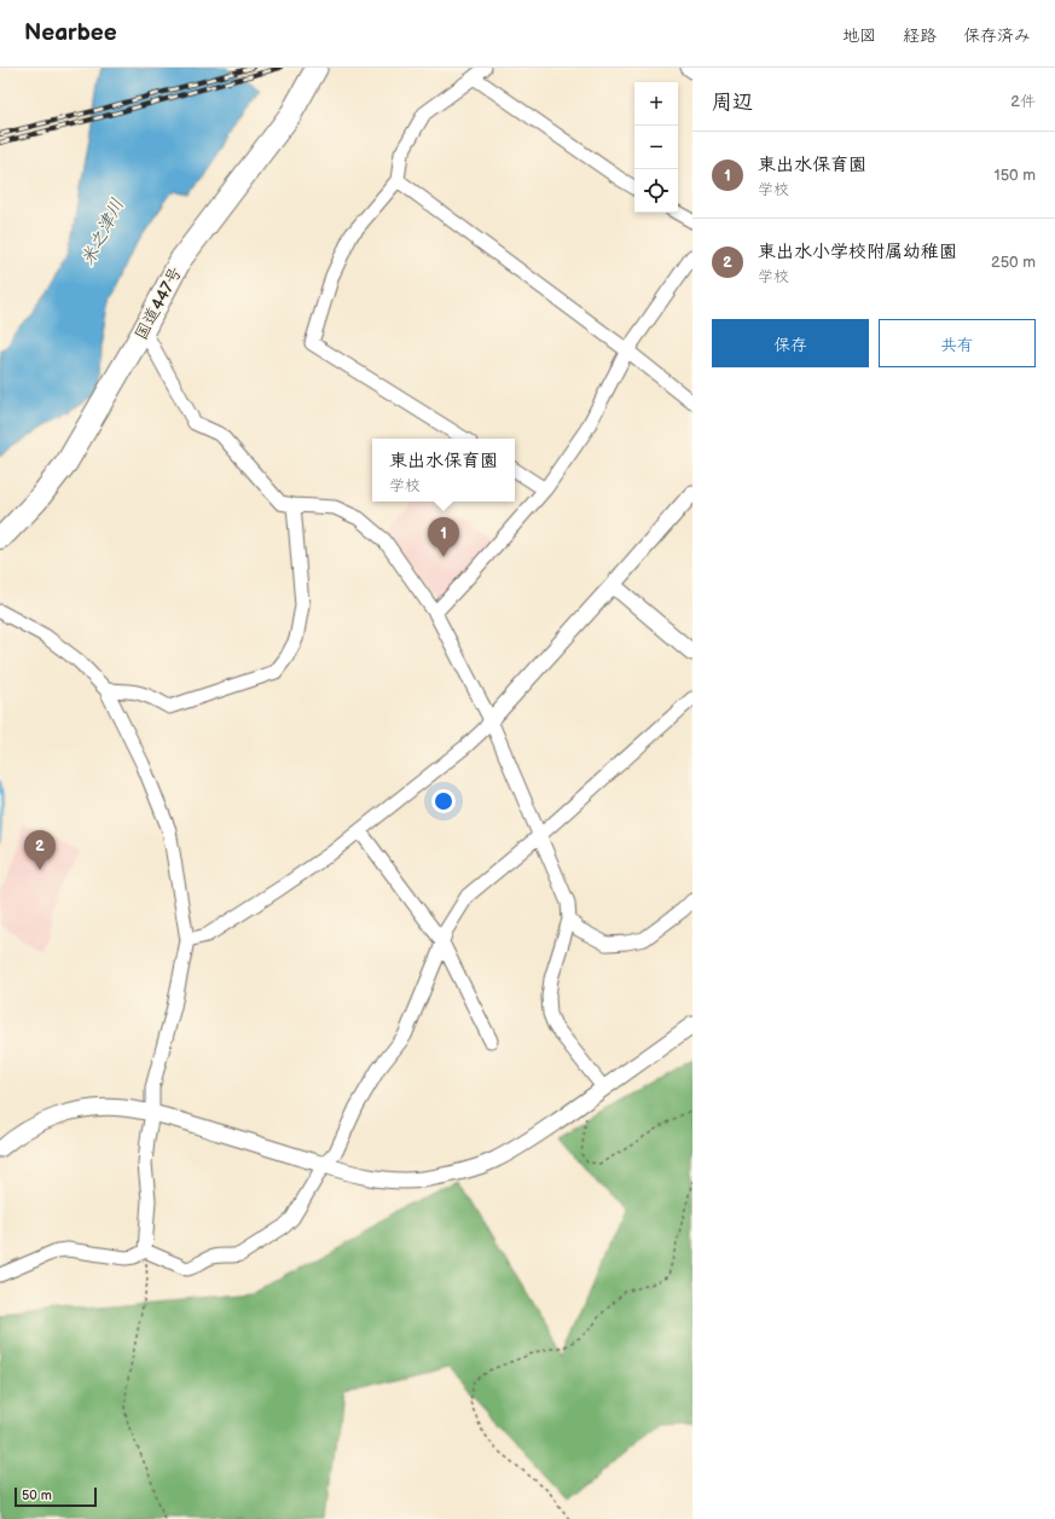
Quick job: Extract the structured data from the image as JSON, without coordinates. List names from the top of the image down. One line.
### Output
{"streets":{"highway":["国道447号"]},"water":["米之津川"],"scale_bar":"50 m","page":{"header":"Nearbee","nav":["地図","経路","保存済み"],"heading":["周辺","2件"],"map_buttons":["+","−"],"list":[{"mark":"1","name":"東出水保育園","note":"学校","value":"150 m"},{"mark":"2","name":"東出水小学校附属幼稚園","note":"学校","value":"250 m"}],"buttons":["保存","共有"],"popup":["東出水保育園","学校"],"pins":["1","2"],"scale":"50 m"}}
